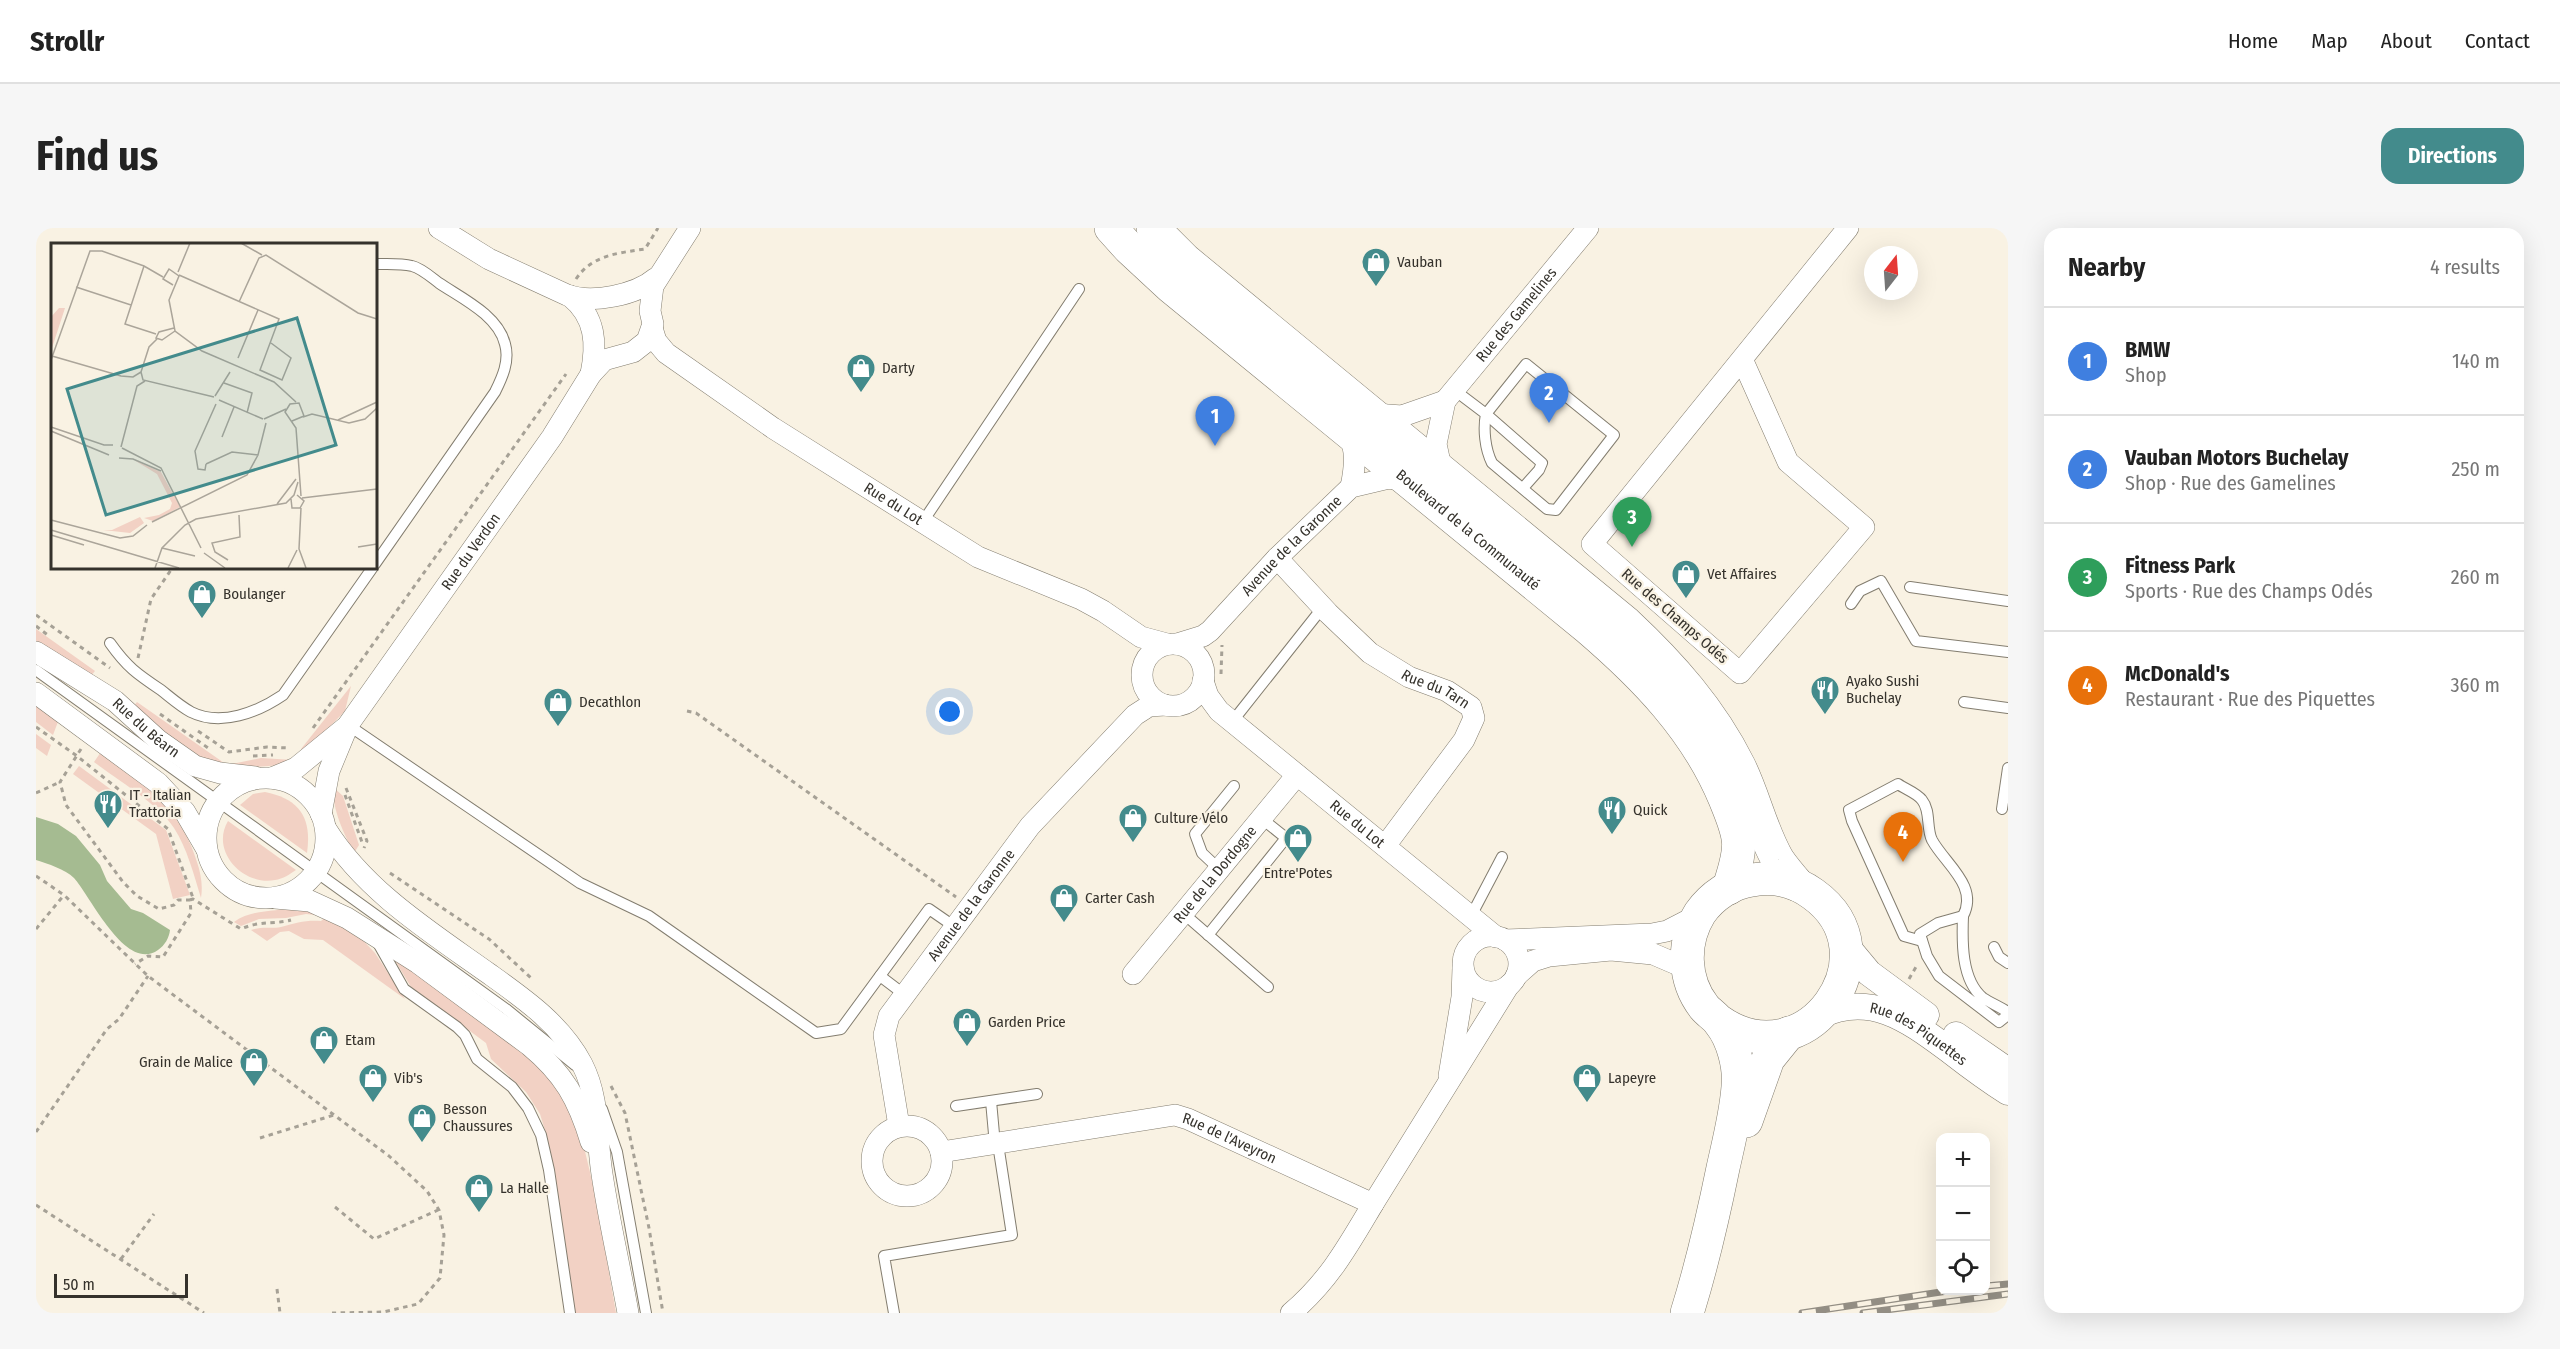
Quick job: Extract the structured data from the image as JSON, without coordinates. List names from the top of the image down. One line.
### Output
{"streets":{"main road":["Boulevard de la Communauté"],"street":["Rue des Gamelines","Rue du Lot","Avenue de la Garonne","Rue du Verdon","Rue des Champs Odés","Rue du Tarn","Rue du Béarn","Rue de la Dordogne","Rue des Piquettes","Rue de l'Aveyron"]},"crossings":[["Rue des Gamelines","Boulevard de la Communauté"],["Rue du Lot","Rue du Tarn"],["Rue du Lot","Rue de la Dordogne"],["Boulevard de la Communauté","Rue des Piquettes"],["Avenue de la Garonne","Rue du Tarn"],["Avenue de la Garonne","Rue de l'Aveyron"],["Rue du Verdon","Rue du Béarn"]],"places":{"shop":["Vauban","Darty","Vet Affaires","Boulanger","Decathlon","Culture Vélo","Entre'Potes","Carter Cash","Garden Price","Etam","Grain de Malice","Vib's","Lapeyre","Besson Chaussures","La Halle"],"restaurant":["Ayako Sushi Buchelay","IT - Italian Trattoria","Quick"]},"scale_bar":"50 m","north":"top","page":{"header":"Strollr","nav":["Home","Map","About","Contact"],"buttons":"Directions","title":"Find us","heading":["Nearby","4 results"],"list":[{"mark":"1","name":"BMW","note":"Shop","value":"140 m"},{"mark":"2","name":"Vauban Motors Buchelay","note":"Shop · Rue des Gamelines","value":"250 m"},{"mark":"3","name":"Fitness Park","note":"Sports · Rue des Champs Odés","value":"260 m"},{"mark":"4","name":"McDonald's","note":"Restaurant · Rue des Piquettes","value":"360 m"}],"pins":["2","1","3","4"],"map_buttons":["+","−"],"scale":"50 m"}}
